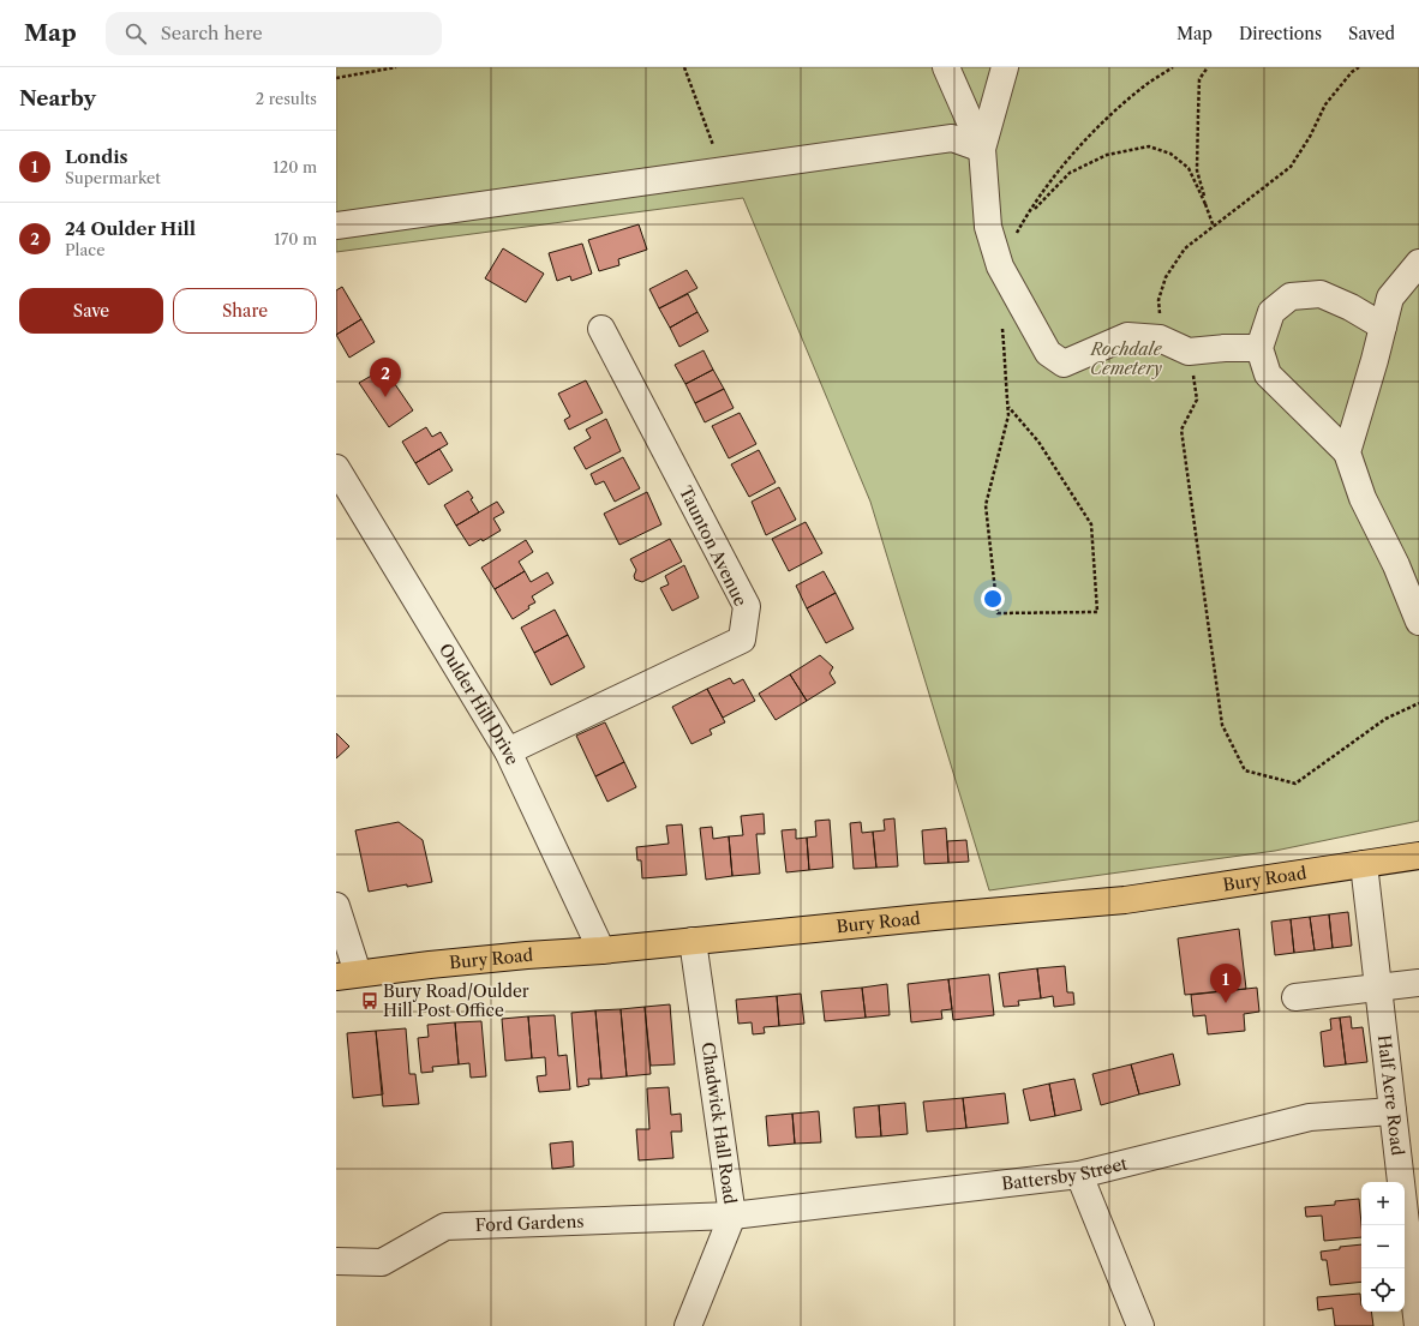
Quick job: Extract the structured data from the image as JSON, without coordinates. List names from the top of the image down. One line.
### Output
{"streets":{"main road":["Bury Road"],"street":["Taunton Avenue","Oulder Hill Drive","Half Acre Road","Chadwick Hall Road","Battersby Street","Ford Gardens"]},"crossings":[["Taunton Avenue","Oulder Hill Drive"],["Oulder Hill Drive","Bury Road"],["Bury Road","Half Acre Road"],["Bury Road","Chadwick Hall Road"],["Half Acre Road","Battersby Street"],["Chadwick Hall Road","Battersby Street"],["Chadwick Hall Road","Ford Gardens"],["Battersby Street","Ford Gardens"]],"parks":["Rochdale Cemetery"],"places":{"bus stop":["Bury Road/Oulder Hill Post Office"]},"page":{"header":"Map","search":"Search here","nav":["Map","Directions","Saved"],"heading":["Nearby","2 results"],"list":[{"mark":"1","name":"Londis","note":"Supermarket","value":"120 m"},{"mark":"2","name":"24 Oulder Hill","note":"Place","value":"170 m"}],"buttons":["Save","Share"],"pins":["2","1"],"map_buttons":["+","−"]}}
